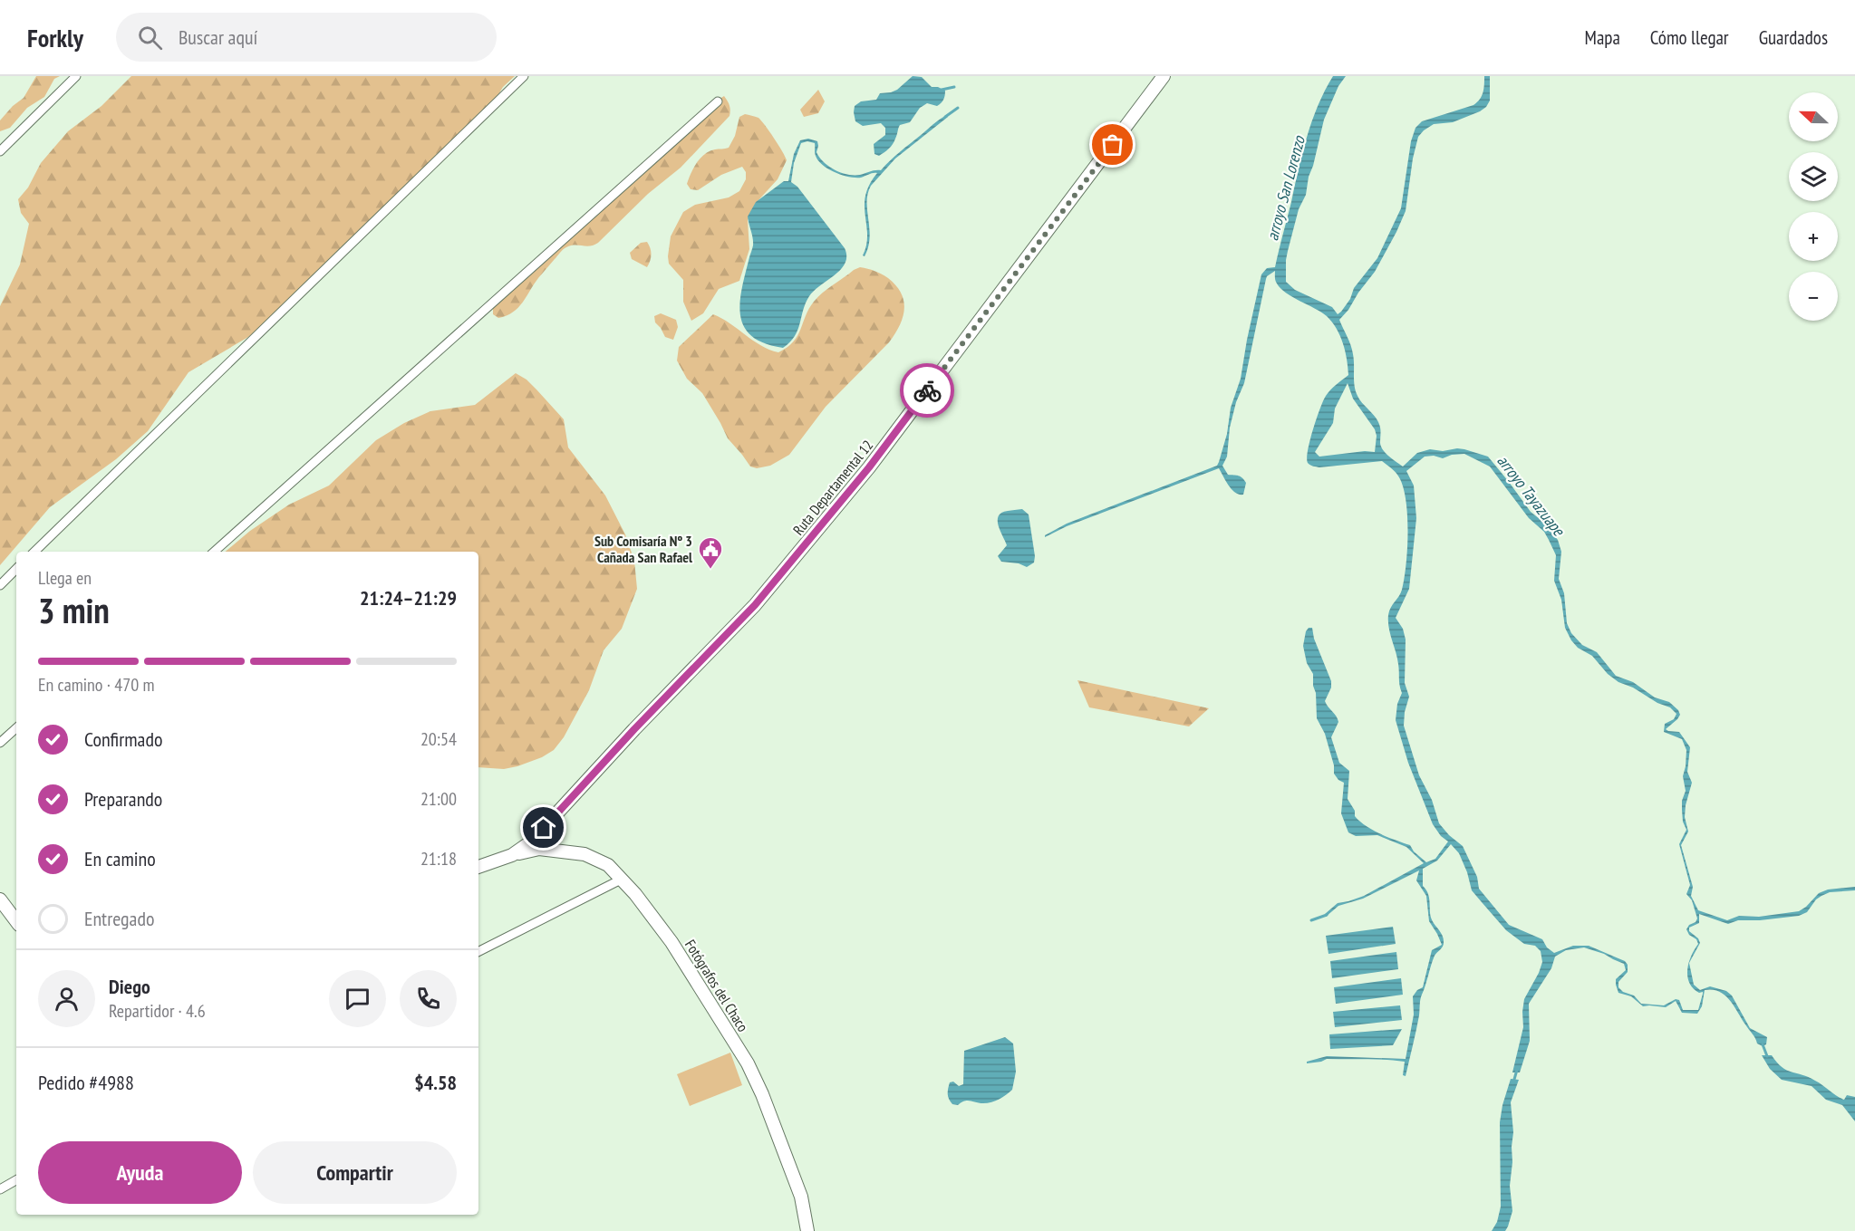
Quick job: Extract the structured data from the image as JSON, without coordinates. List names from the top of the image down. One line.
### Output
{"streets":{"main road":["Ruta Departamental 12","Fotógrafos del Chaco"]},"crossings":[["Ruta Departamental 12","Fotógrafos del Chaco"]],"water":["arroyo San Lorenzo","arroyo Tayazuape"],"places":{"public building":["Sub Comisaría Nº 3 Cañada San Rafael"]},"north":"left","page":{"header":"Forkly","search":"Buscar aquí","nav":["Mapa","Cómo llegar","Guardados"],"map_buttons":["+","−"],"heading":["3 min","Llega en","21:24–21:29"],"panel":["Diego","Repartidor · 4.6","Pedido #4988","$4.58"],"bar":"En camino · 470 m","list":[["Confirmado","20:54"],["Preparando","21:00"],["En camino","21:18"],"Entregado"],"buttons":["Ayuda","Compartir"]}}
